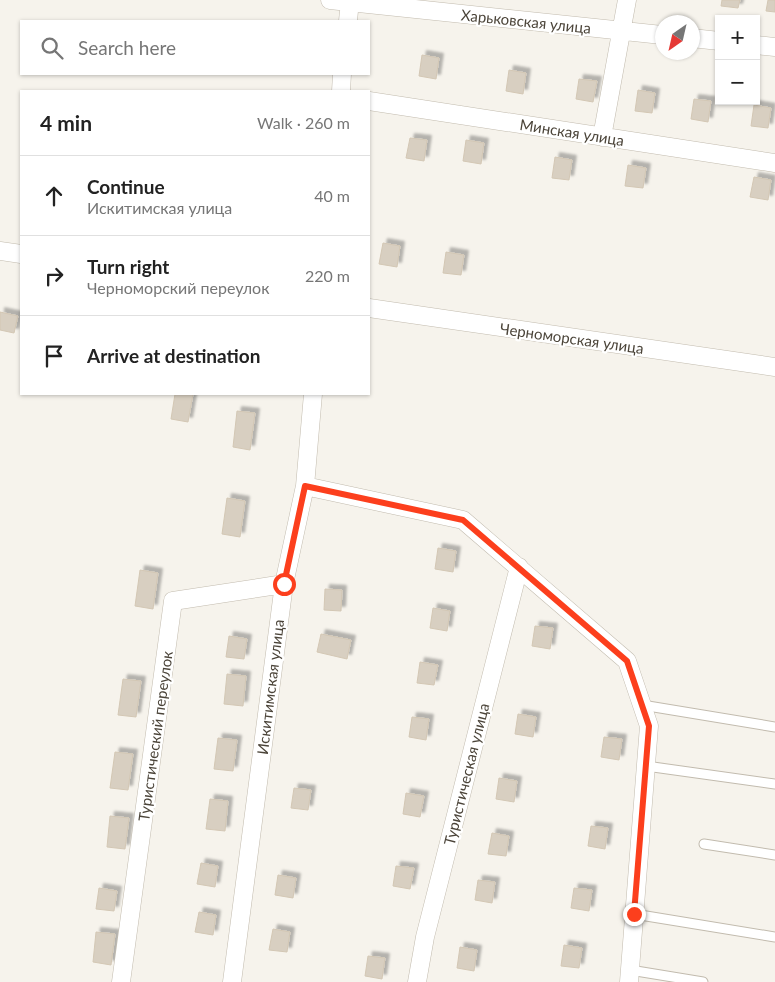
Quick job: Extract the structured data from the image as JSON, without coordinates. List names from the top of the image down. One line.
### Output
{"streets":{"street":["Харьковская улица","Минская улица","Черноморская улица","Искитимская улица","Туристический переулок","Туристическая улица"]},"crossings":[["Искитимская улица","Туристический переулок"]],"north":"bottom left","page":{"map_buttons":["+","−"],"search":"Search here","heading":["4 min","Walk · 260 m"],"list":[["Continue","Искитимская улица","40 m"],["Turn right","Черноморский переулок","220 m"],"Arrive at destination"]}}
